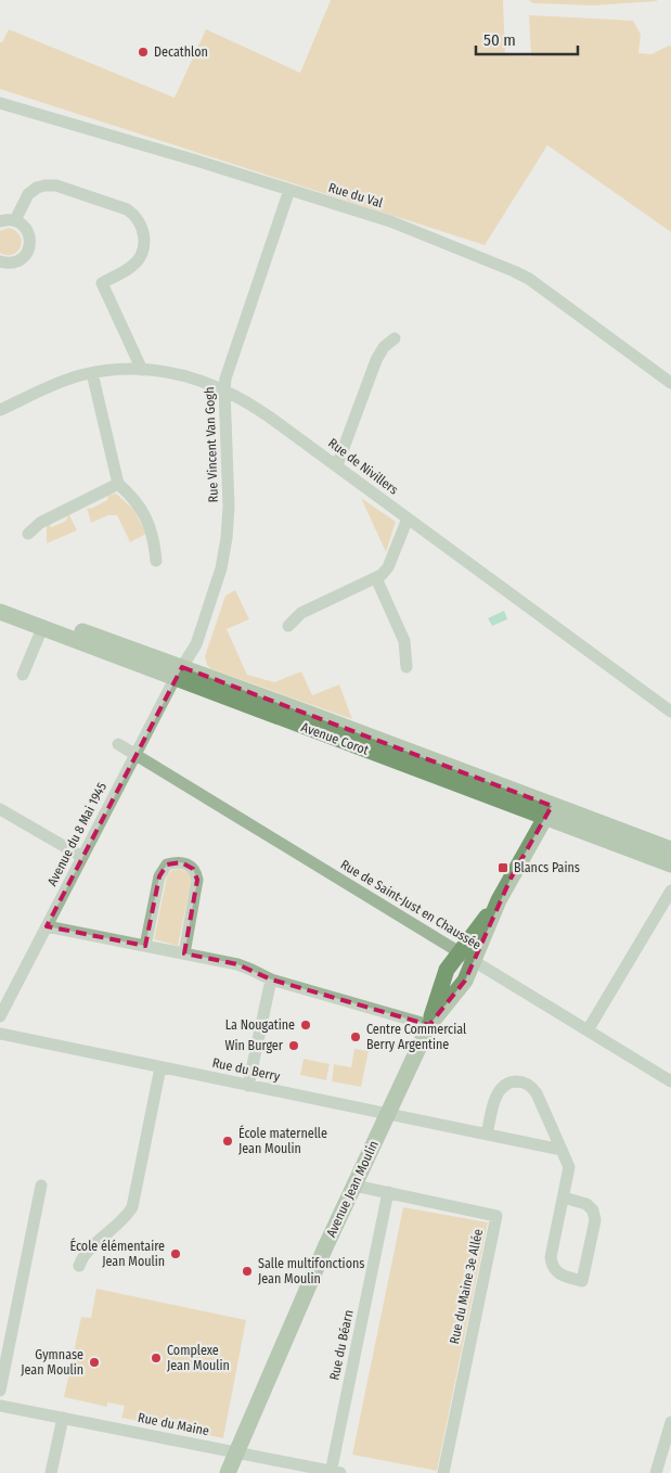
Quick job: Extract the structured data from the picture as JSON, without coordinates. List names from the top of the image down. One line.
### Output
{"streets":{"street":["Rue du Val","Rue Vincent Van Gogh","Rue de Nivillers","Avenue Corot","Avenue du 8 Mai 1945","Rue de Saint-Just en Chaussée","Rue du Berry","Avenue Jean Moulin","Rue du Maine 3e Allée","Rue du Béarn","Rue du Maine"]},"crossings":[["Rue du Val","Rue Vincent Van Gogh"],["Rue Vincent Van Gogh","Rue de Nivillers"],["Rue Vincent Van Gogh","Avenue Corot"],["Rue Vincent Van Gogh","Avenue du 8 Mai 1945"],["Avenue Corot","Avenue du 8 Mai 1945"],["Avenue du 8 Mai 1945","Rue de Saint-Just en Chaussée"],["Rue de Saint-Just en Chaussée","Avenue Jean Moulin"],["Rue du Berry","Avenue Jean Moulin"],["Avenue Jean Moulin","Rue du Maine"],["Rue du Maine 3e Allée","Rue du Béarn"],["Rue du Béarn","Rue du Maine"]],"places":{"other":["Decathlon","La Nougatine","Centre Commercial Berry Argentine","Win Burger","École maternelle Jean Moulin","École élémentaire Jean Moulin","Salle multifonctions Jean Moulin","Complexe Jean Moulin","Gymnase Jean Moulin"],"transit":["Blancs Pains"]},"scale_bar":"50 m"}
